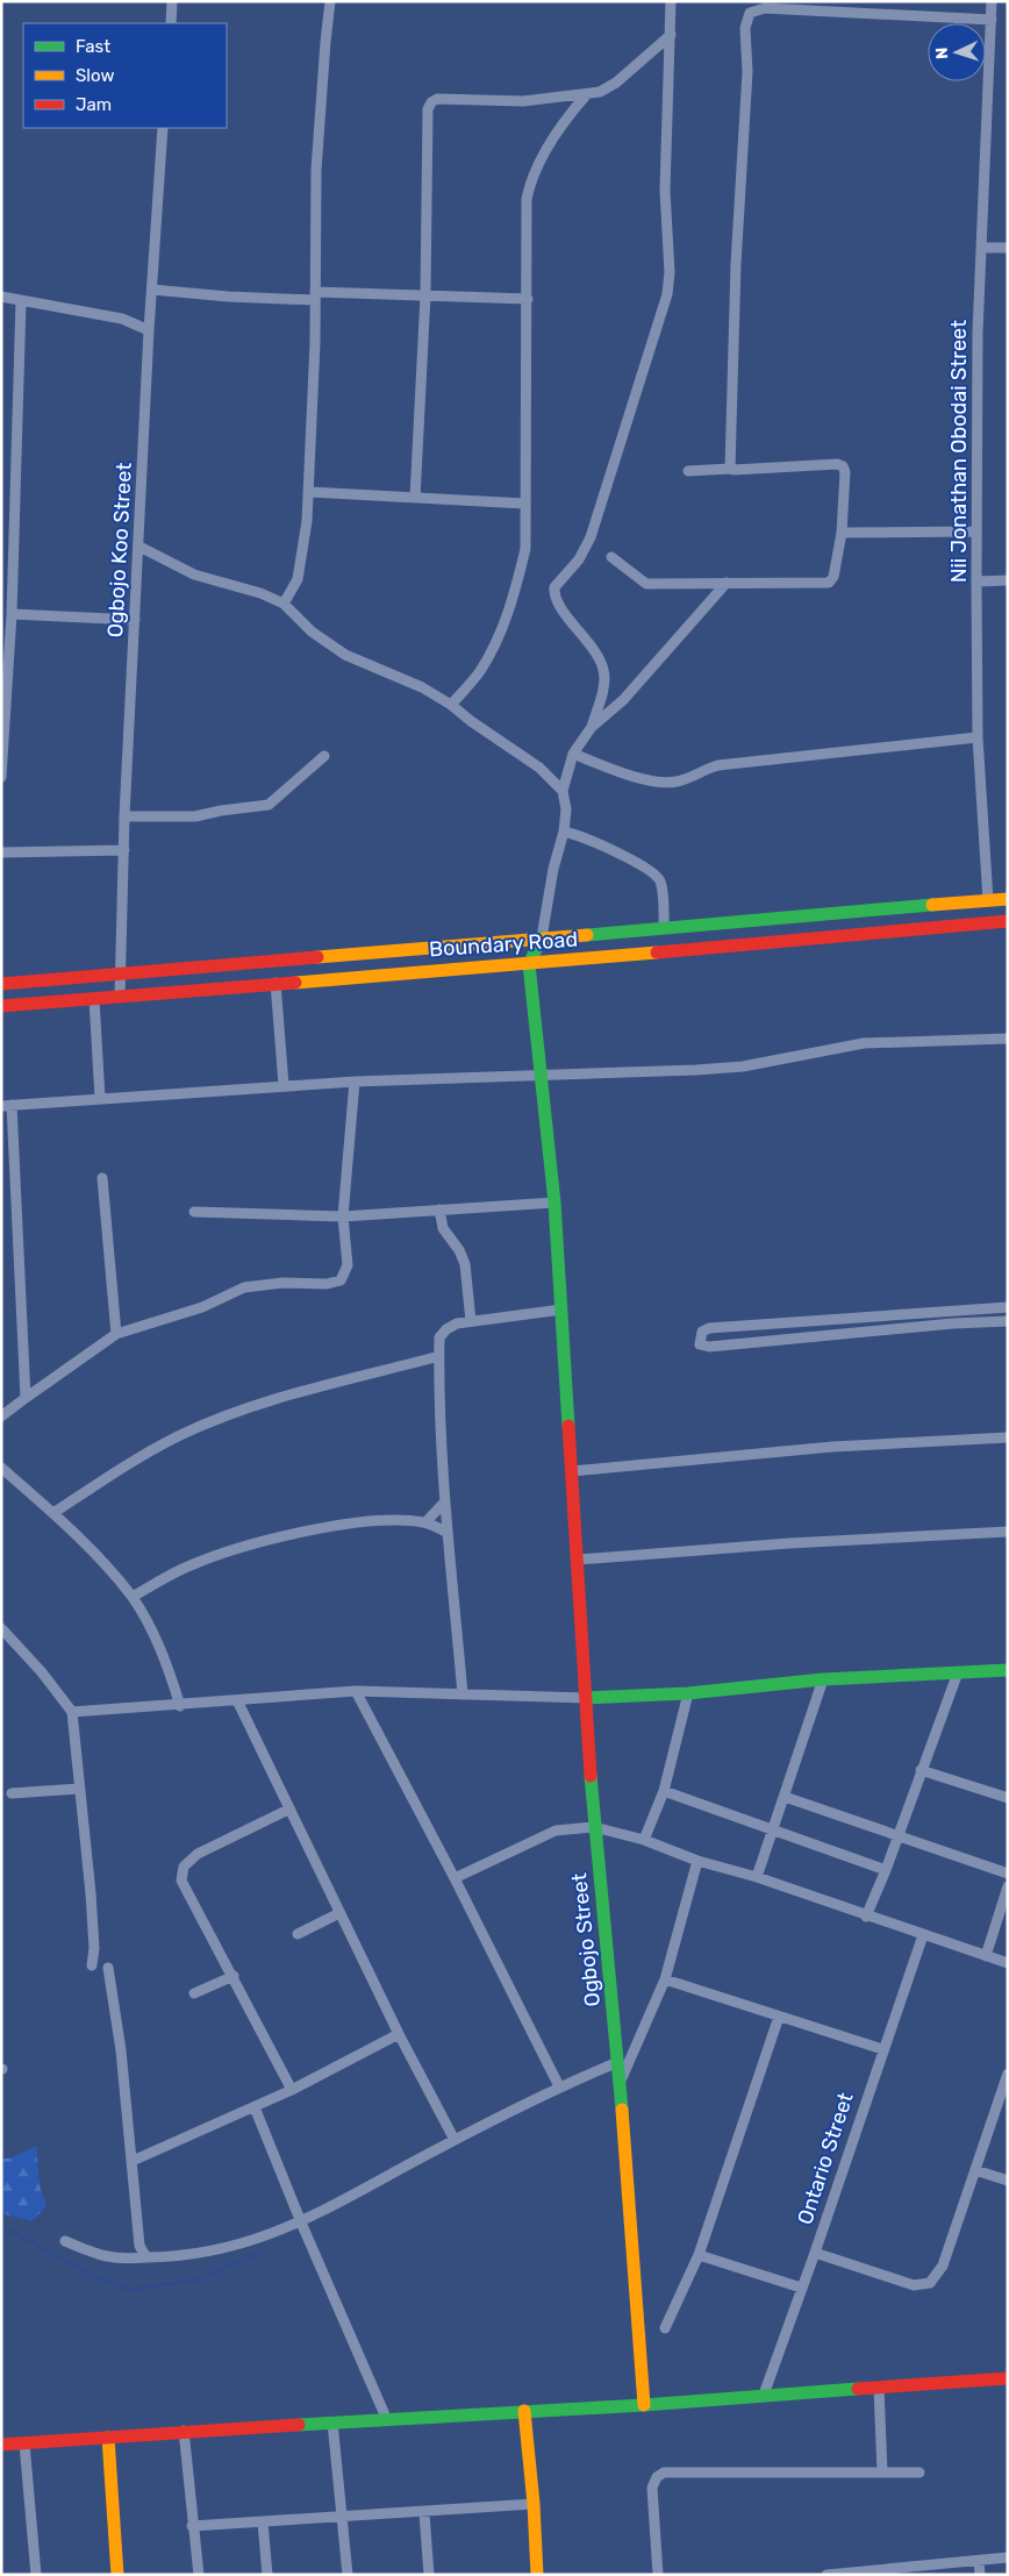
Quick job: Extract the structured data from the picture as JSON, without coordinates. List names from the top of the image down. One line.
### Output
{"streets":{"street":["Nii Jonathan Obodai Street","Ogbojo Koo Street","Boundary Road","Ogbojo Street","Ontario Street"]},"crossings":[["Nii Jonathan Obodai Street","Boundary Road"],["Ogbojo Koo Street","Boundary Road"],["Boundary Road","Ogbojo Street"]],"legend":["Fast","Slow","Jam"],"north":"left"}
